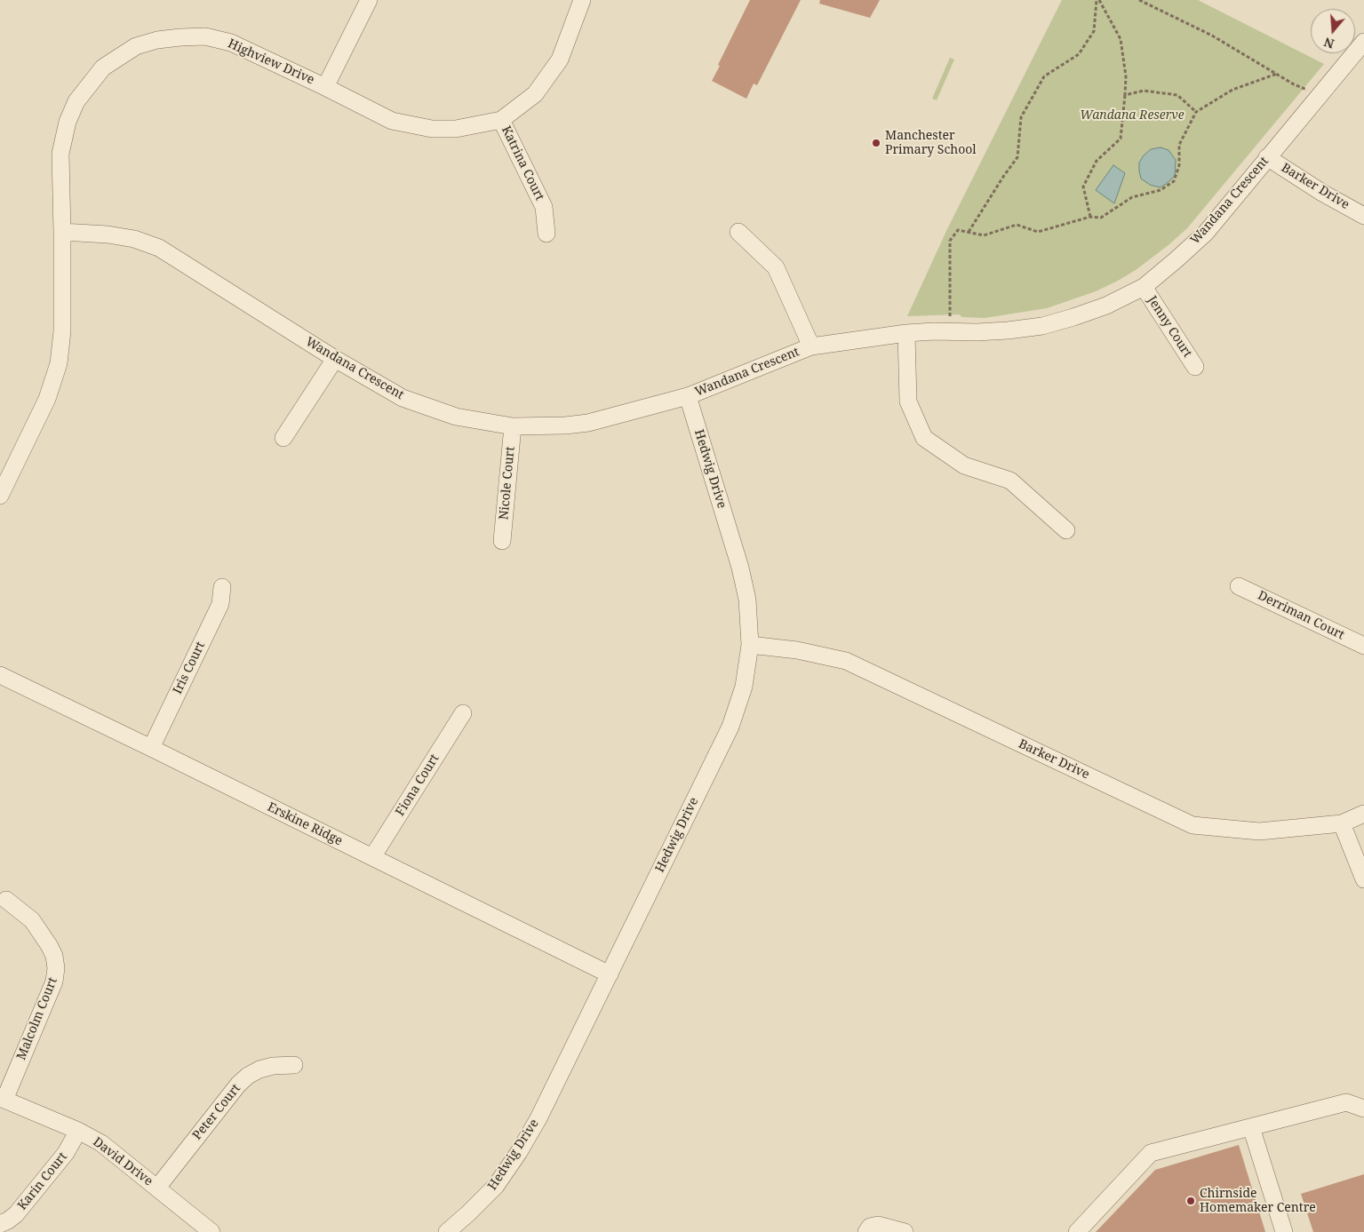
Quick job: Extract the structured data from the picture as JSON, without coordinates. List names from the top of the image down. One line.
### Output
{"streets":{"street":["Highview Drive","Katrina Court","Barker Drive","Wandana Crescent","Jenny Court","Hedwig Drive","Nicole Court","Derriman Court","Iris Court","Fiona Court","Erskine Ridge","Malcolm Court","Peter Court","David Drive","Karin Court"]},"crossings":[["Highview Drive","Katrina Court"],["Highview Drive","Wandana Crescent"],["Barker Drive","Wandana Crescent"],["Barker Drive","Hedwig Drive"],["Wandana Crescent","Jenny Court"],["Wandana Crescent","Hedwig Drive"],["Wandana Crescent","Nicole Court"],["Hedwig Drive","Erskine Ridge"],["Iris Court","Erskine Ridge"],["Fiona Court","Erskine Ridge"],["Malcolm Court","David Drive"],["Peter Court","David Drive"],["David Drive","Karin Court"]],"parks":["Wandana Reserve"],"places":["Manchester Primary School","Chirnside Homemaker Centre"],"north":"bottom"}
